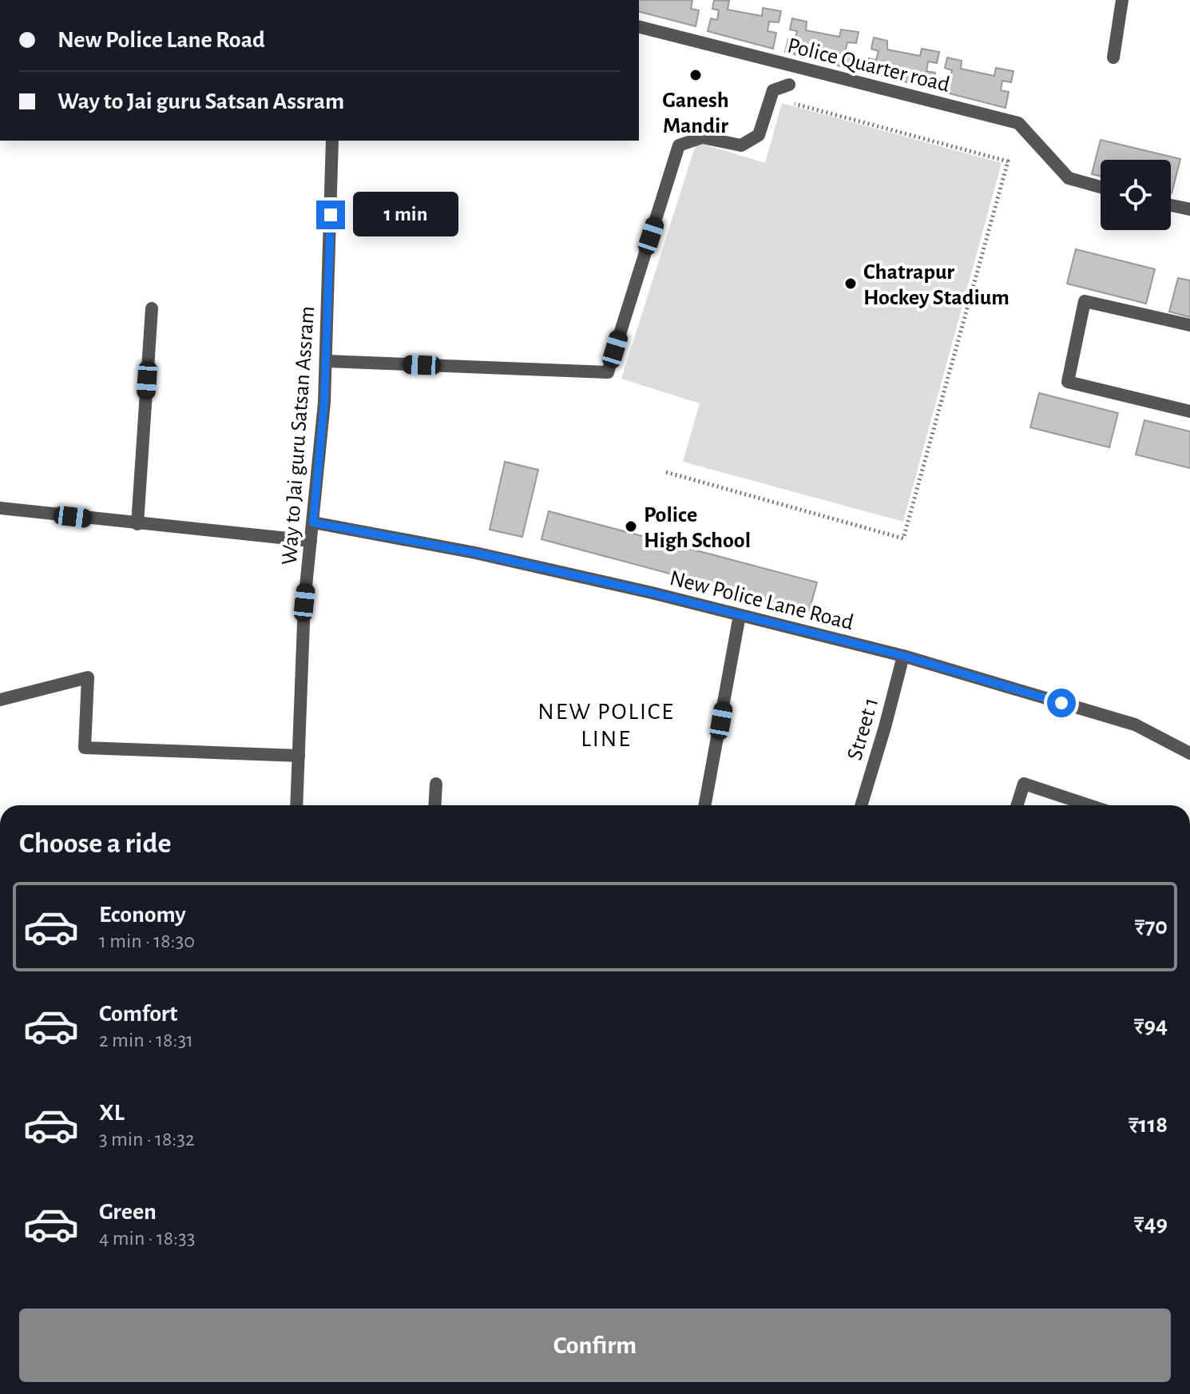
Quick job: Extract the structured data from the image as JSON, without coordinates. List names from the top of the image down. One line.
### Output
{"streets":{"street":["Police Quarter road","Way to Jai guru Satsan Assram","New Police Lane Road","Street 1"]},"crossings":[["Way to Jai guru Satsan Assram","New Police Lane Road"],["New Police Lane Road","Street 1"]],"districts":["NEW POLICE LINE"],"places":["Ganesh Mandir","Chatrapur Hockey Stadium","Police High School"],"page":{"banner":["New Police Lane Road","Way to Jai guru Satsan Assram"],"bubble":"1 min","heading":"Choose a ride","list":[{"name":"Economy","note":"1 min · 18:30","value":"₹70"},{"name":"Comfort","note":"2 min · 18:31","value":"₹94"},{"name":"XL","note":"3 min · 18:32","value":"₹118"},{"name":"Green","note":"4 min · 18:33","value":"₹49"}],"buttons":"Confirm"}}
